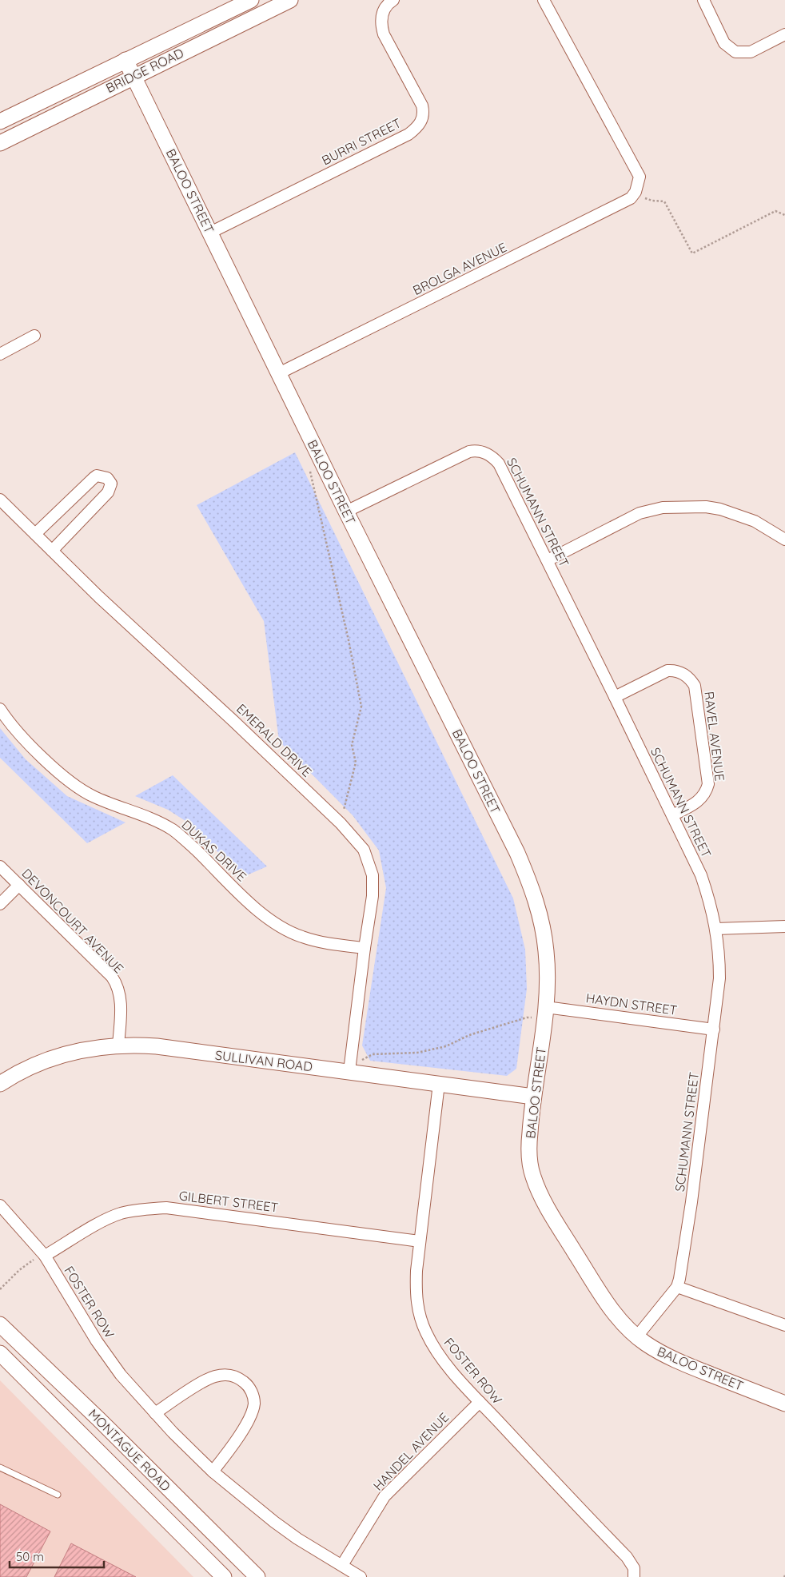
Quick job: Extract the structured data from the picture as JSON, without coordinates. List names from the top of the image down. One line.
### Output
{"streets":{"street":["BRIDGE ROAD","BURRI STREET","BALOO STREET","BROLGA AVENUE","SCHUMANN STREET","RAVEL AVENUE","EMERALD DRIVE","DUKAS DRIVE","DEVONCOURT AVENUE","HAYDN STREET","SULLIVAN ROAD","GILBERT STREET","FOSTER ROW","MONTAGUE ROAD","HANDEL AVENUE"]},"crossings":[["BRIDGE ROAD","BALOO STREET"],["BURRI STREET","BALOO STREET"],["BALOO STREET","BROLGA AVENUE"],["BALOO STREET","SCHUMANN STREET"],["BALOO STREET","HAYDN STREET"],["BALOO STREET","SULLIVAN ROAD"],["SCHUMANN STREET","RAVEL AVENUE"],["SCHUMANN STREET","HAYDN STREET"],["EMERALD DRIVE","DUKAS DRIVE"],["EMERALD DRIVE","SULLIVAN ROAD"],["DEVONCOURT AVENUE","SULLIVAN ROAD"],["SULLIVAN ROAD","FOSTER ROW"],["GILBERT STREET","FOSTER ROW"],["FOSTER ROW","HANDEL AVENUE"]],"scale_bar":"50 m"}
